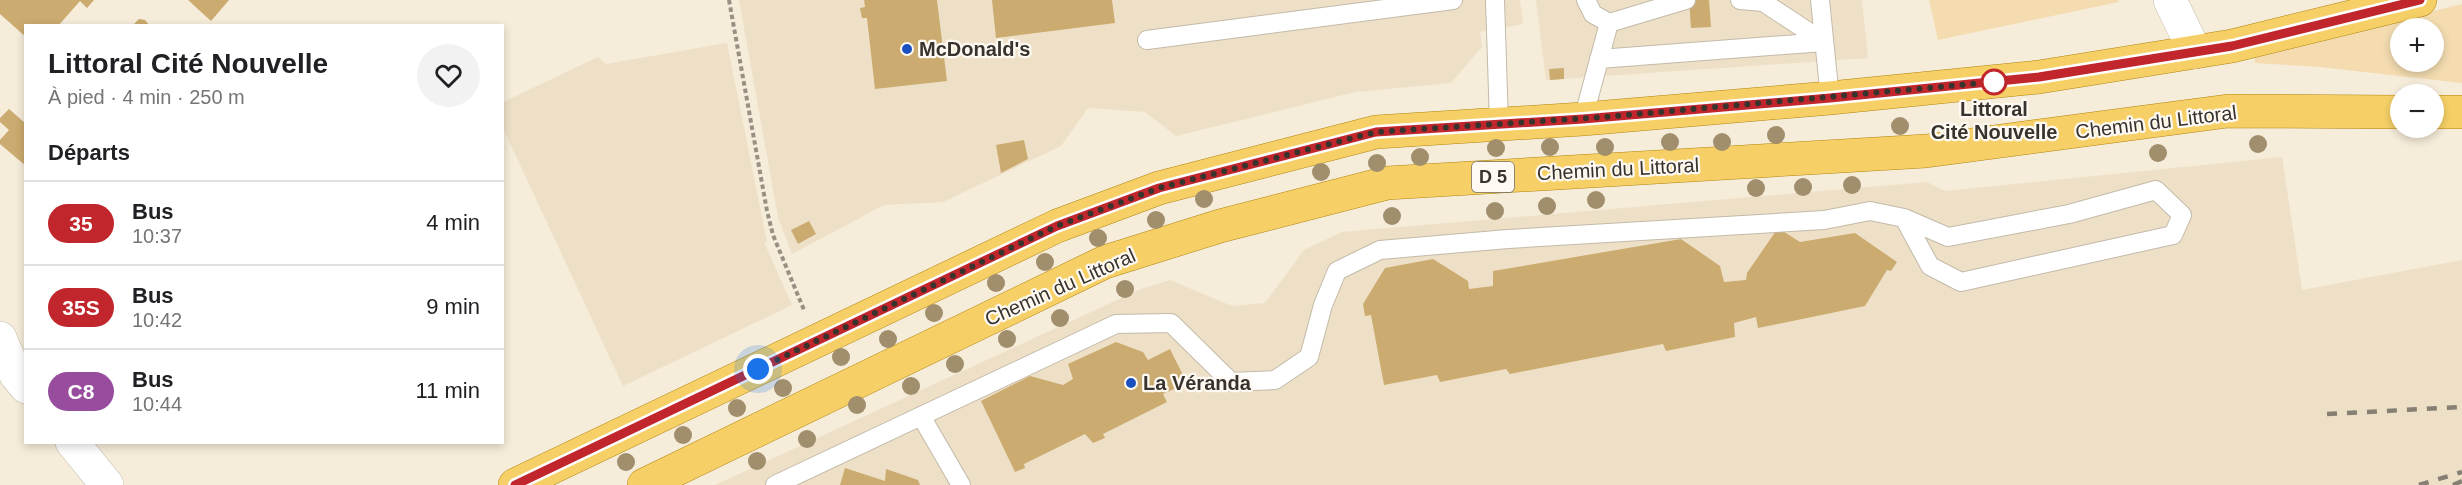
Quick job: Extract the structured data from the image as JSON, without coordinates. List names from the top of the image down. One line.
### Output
{"streets":{"main road":["Chemin du Littoral","D 5"]},"places":["McDonald's","Littoral Cité Nouvelle","La Véranda"],"lines":["bus line 35"],"page":{"map_buttons":["+","−"],"heading":[["Littoral Cité Nouvelle","À pied · 4 min · 250 m"],"Départs"],"list":[{"mark":"35","name":"Bus","note":"10:37","value":"4 min"},{"mark":"35S","name":"Bus","note":"10:42","value":"9 min"},{"mark":"C8","name":"Bus","note":"10:44","value":"11 min"}]}}
